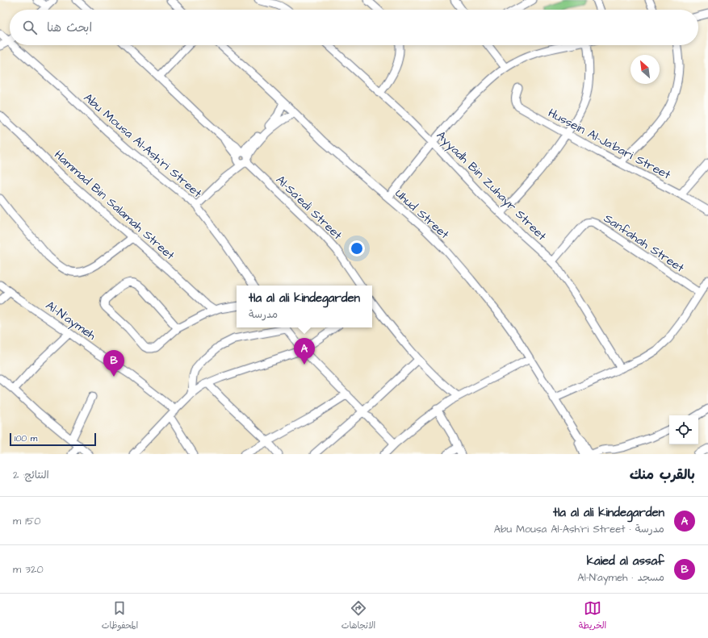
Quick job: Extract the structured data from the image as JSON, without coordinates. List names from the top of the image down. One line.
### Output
{"streets":{"street":["Hussein Al-Ja'bari Street","Abu Mousa Al-Ash'ri Street","Ayyadh Bin Zuhayr Street","Hammad Bin Salamah Street","Al-Sa'edi Street","Uhud Street","Sanfahah Street","Al-N'aymeh"]},"crossings":[["Ayyadh Bin Zuhayr Street","Sanfahah Street"]],"scale_bar":"100 m","north":"top left","page":{"search":"ابحث هنا","popup":["tla al ali kindegarden","مدرسة"],"pins":["A","B"],"scale":"100 m","heading":["بالقرب منك","النتائج: 2"],"list":[{"mark":"A","name":"tla al ali kindegarden","note":"مدرسة · Abu Mousa Al-Ash'ri Street","value":"150 m"},{"mark":"B","name":"kaied al assaf","note":"مسجد · Al-N'aymeh","value":"320 m"}],"nav":["الخريطة","الاتجاهات","المحفوظات"]}}
